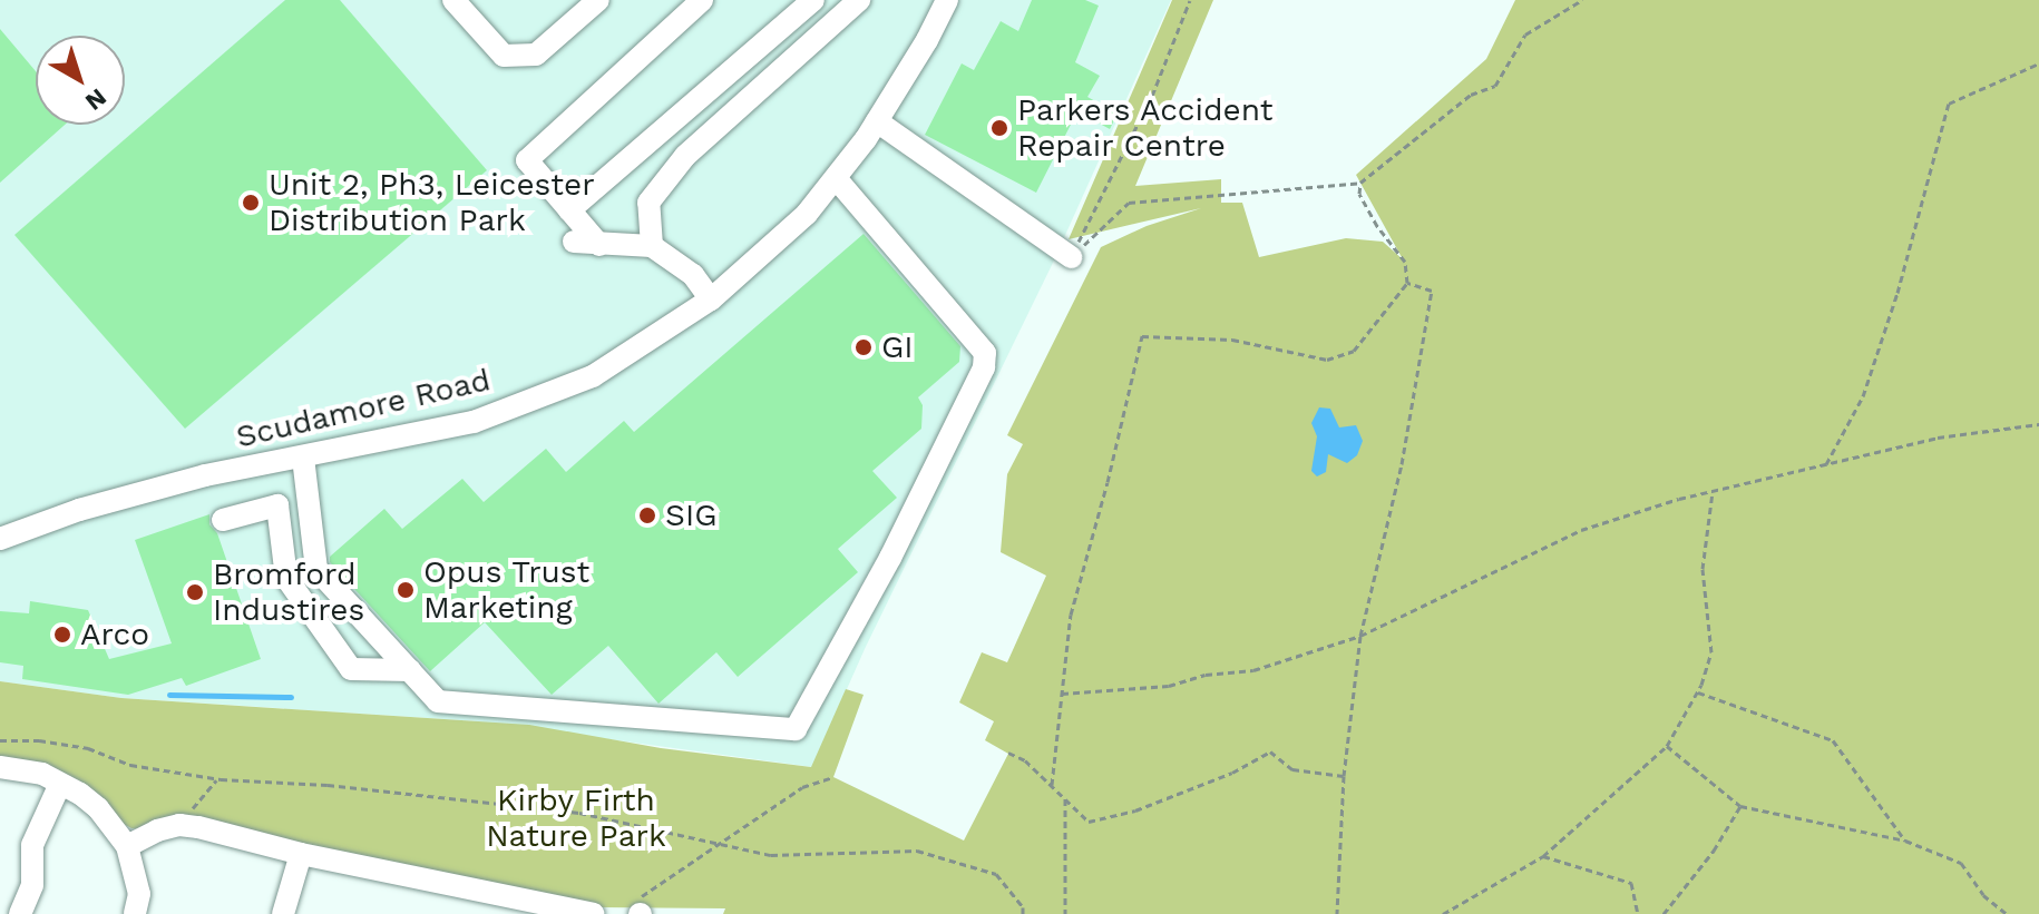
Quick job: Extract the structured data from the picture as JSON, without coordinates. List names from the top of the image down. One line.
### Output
{"streets":{"street":["Scudamore Road"]},"parks":["Kirby Firth Nature Park"],"places":["Parkers Accident Repair Centre","Unit 2, Ph3, Leicester Distribution Park","GI","SIG","Opus Trust Marketing","Bromford Industires","Arco"],"north":"bottom right"}
